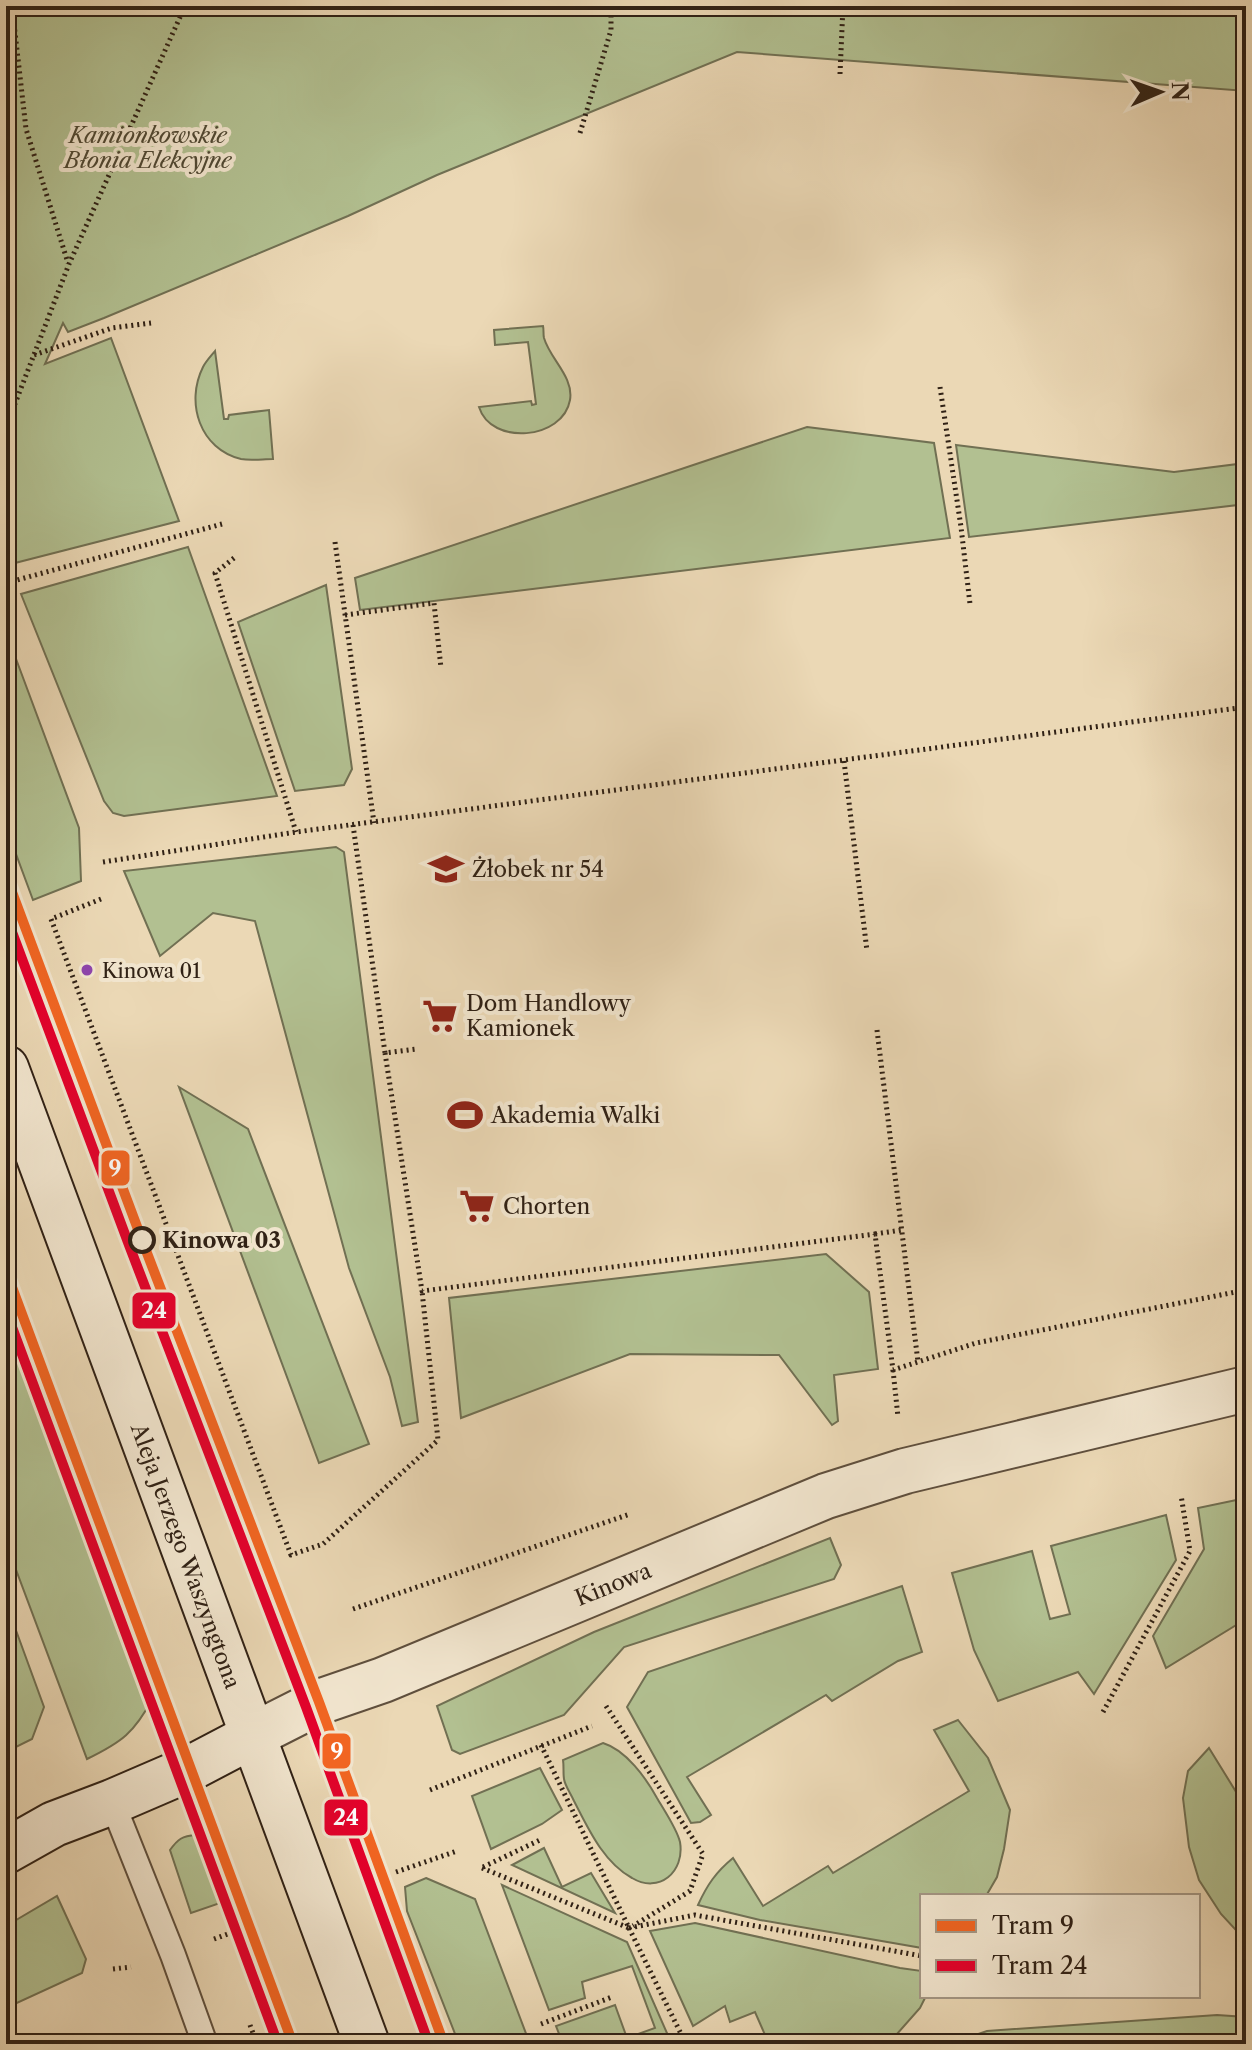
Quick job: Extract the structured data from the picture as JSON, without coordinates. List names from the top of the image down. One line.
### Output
{"streets":{"street":["Aleja Jerzego Waszyngtona","Kinowa"]},"crossings":[["Aleja Jerzego Waszyngtona","Kinowa"]],"parks":["Kamionkowskie Błonia Elekcyjne"],"places":{"school or university":["Żłobek nr 54"],"other":["Kinowa 01","Kinowa 03"],"supermarket":["Dom Handlowy Kamionek","Chorten"],"sports":["Akademia Walki"]},"lines":["tram line 9","tram line 24"],"legend":["Tram 9","Tram 24"],"north":"right"}
